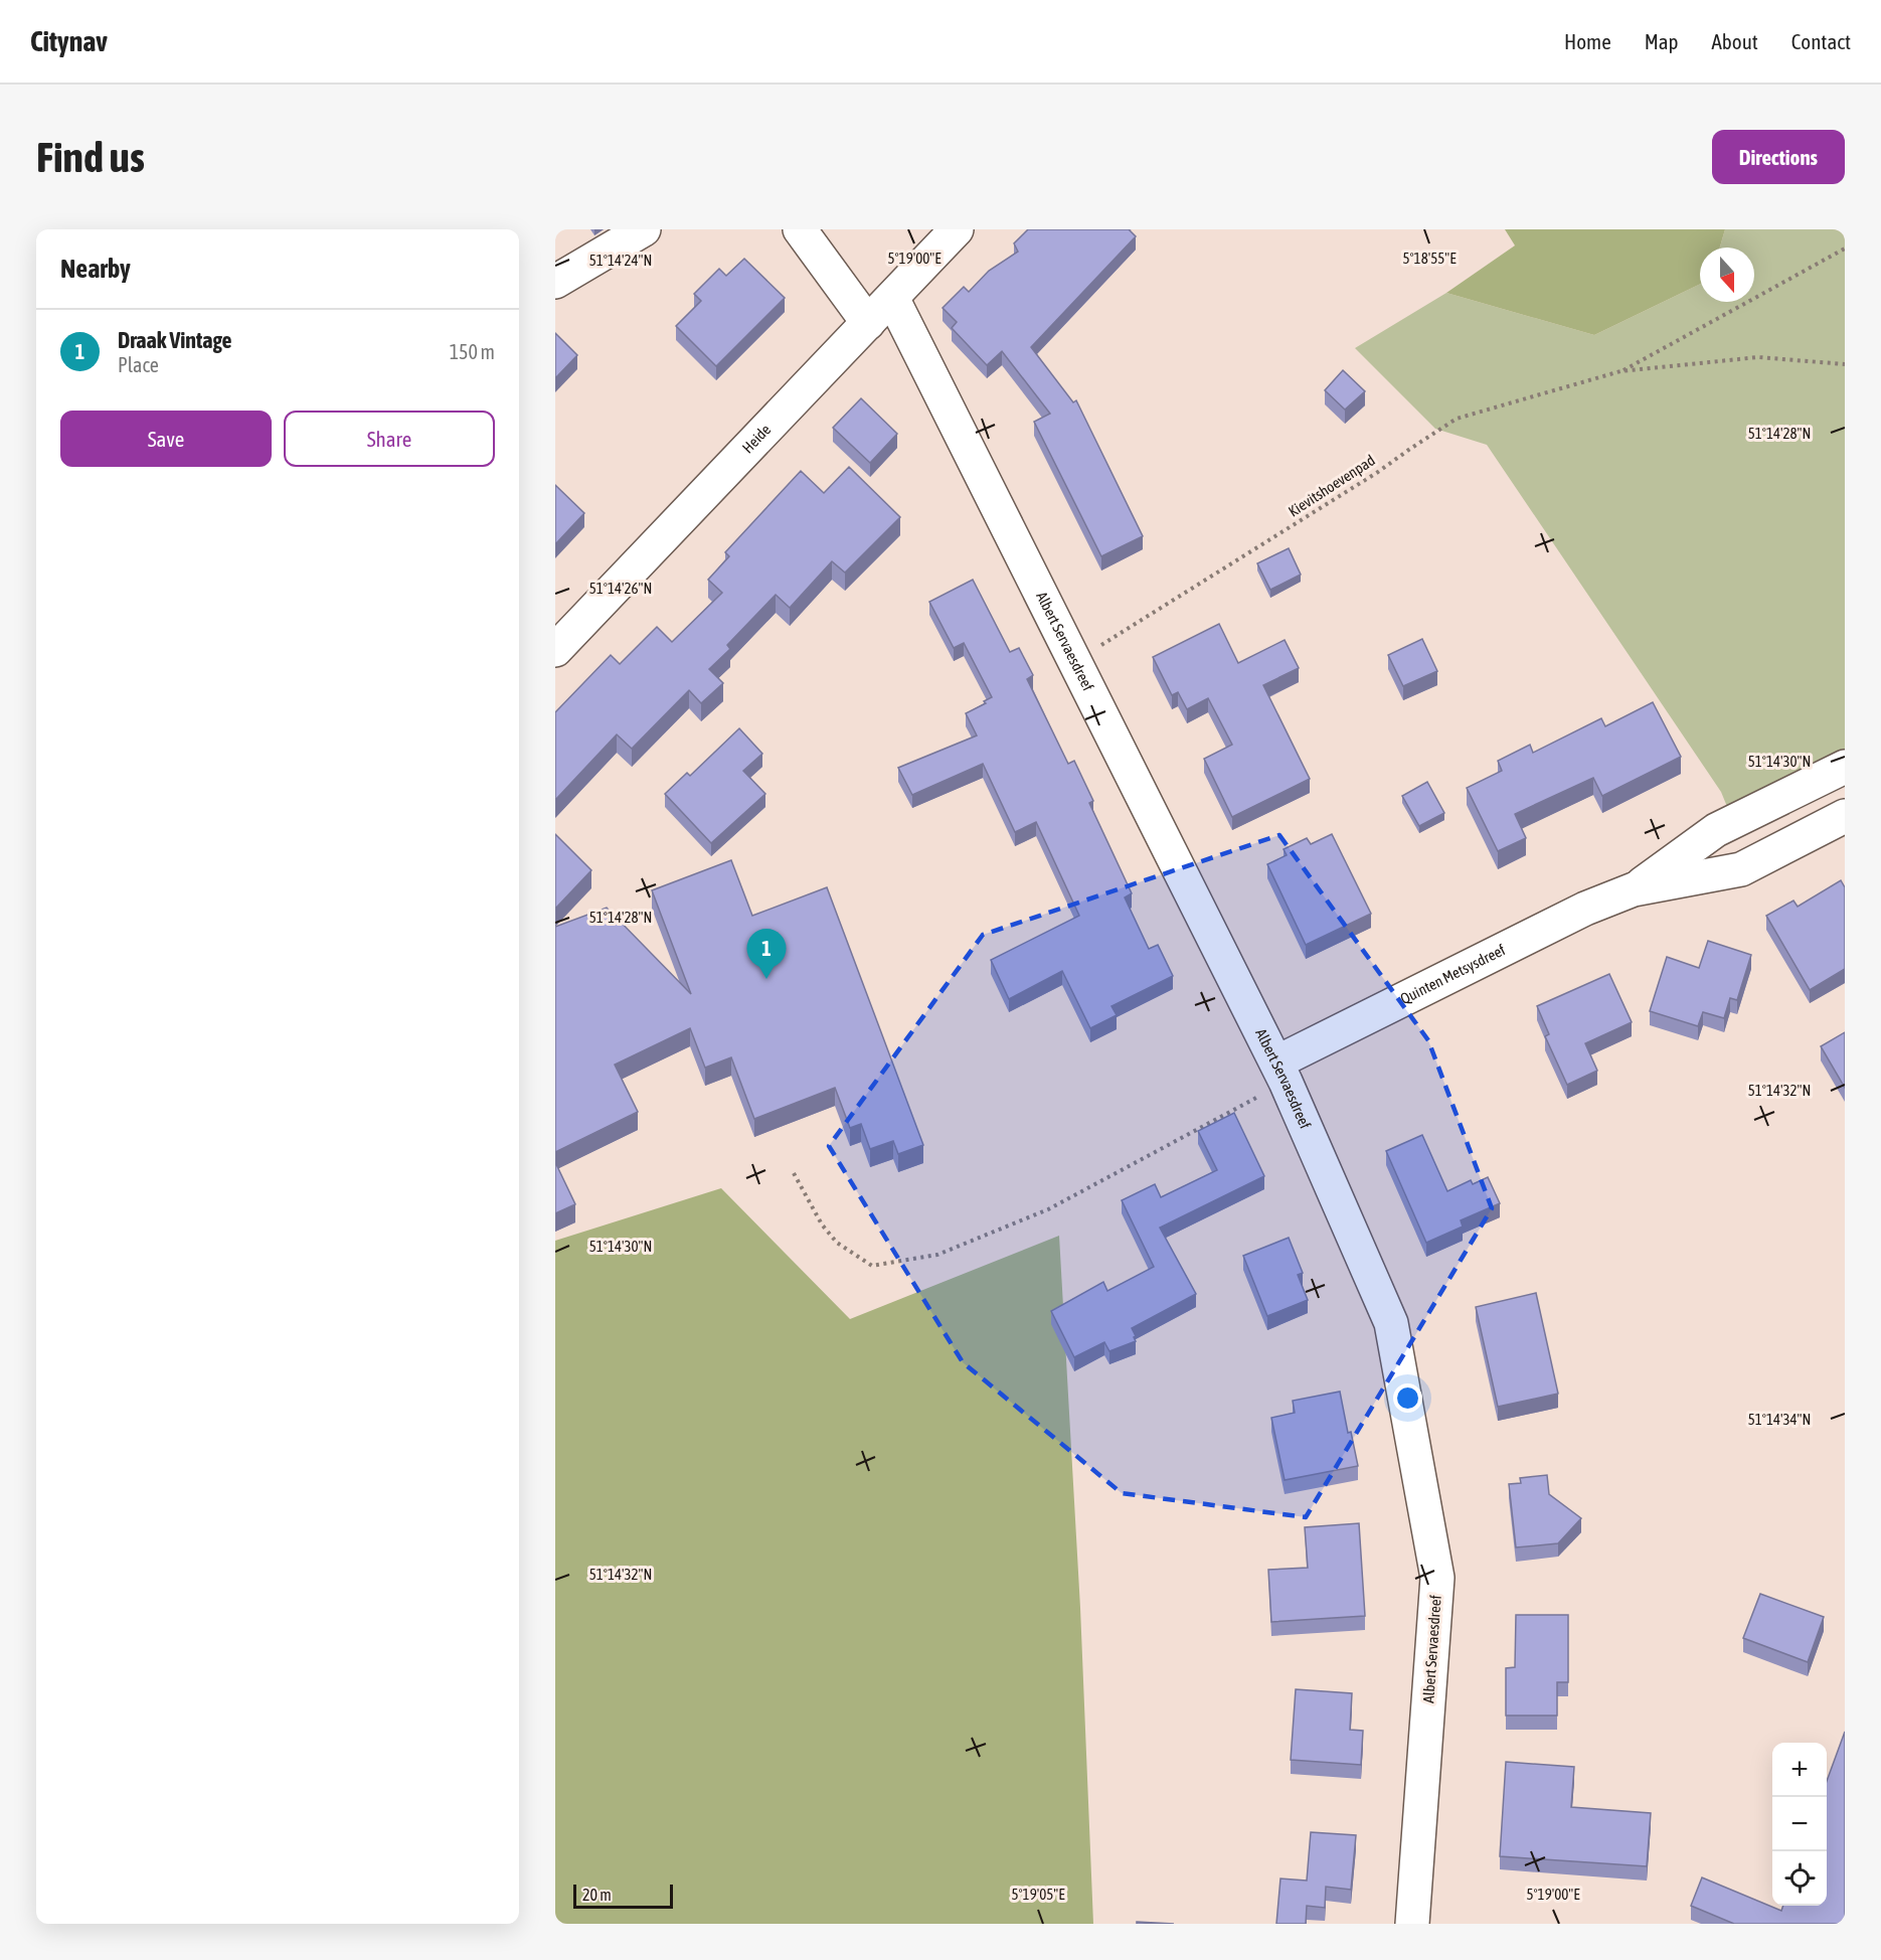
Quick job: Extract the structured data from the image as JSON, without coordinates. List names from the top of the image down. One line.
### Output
{"streets":{"street":["Heide","Albert Servaesdreef","Quinten Metsysdreef"],"path":["Kievitshoevenpad"]},"crossings":[["Heide","Albert Servaesdreef"],["Kievitshoevenpad","Albert Servaesdreef"],["Albert Servaesdreef","Quinten Metsysdreef"]],"scale_bar":"20 m","north":"bottom","page":{"header":"Citynav","nav":["Home","Map","About","Contact"],"buttons":["Directions",["Save","Share"]],"title":"Find us","heading":"Nearby","list":[{"mark":"1","name":"Draak Vintage","note":"Place","value":"150 m"}],"pins":"1","map_buttons":["+","−"],"scale":"20 m"},"coordinates":["5°19'00\"E","5°18'55\"E","51°14'24\"N","51°14'28\"N","51°14'26\"N","51°14'30\"N","51°14'32\"N","51°14'34\"N","5°19'05\"E"]}
